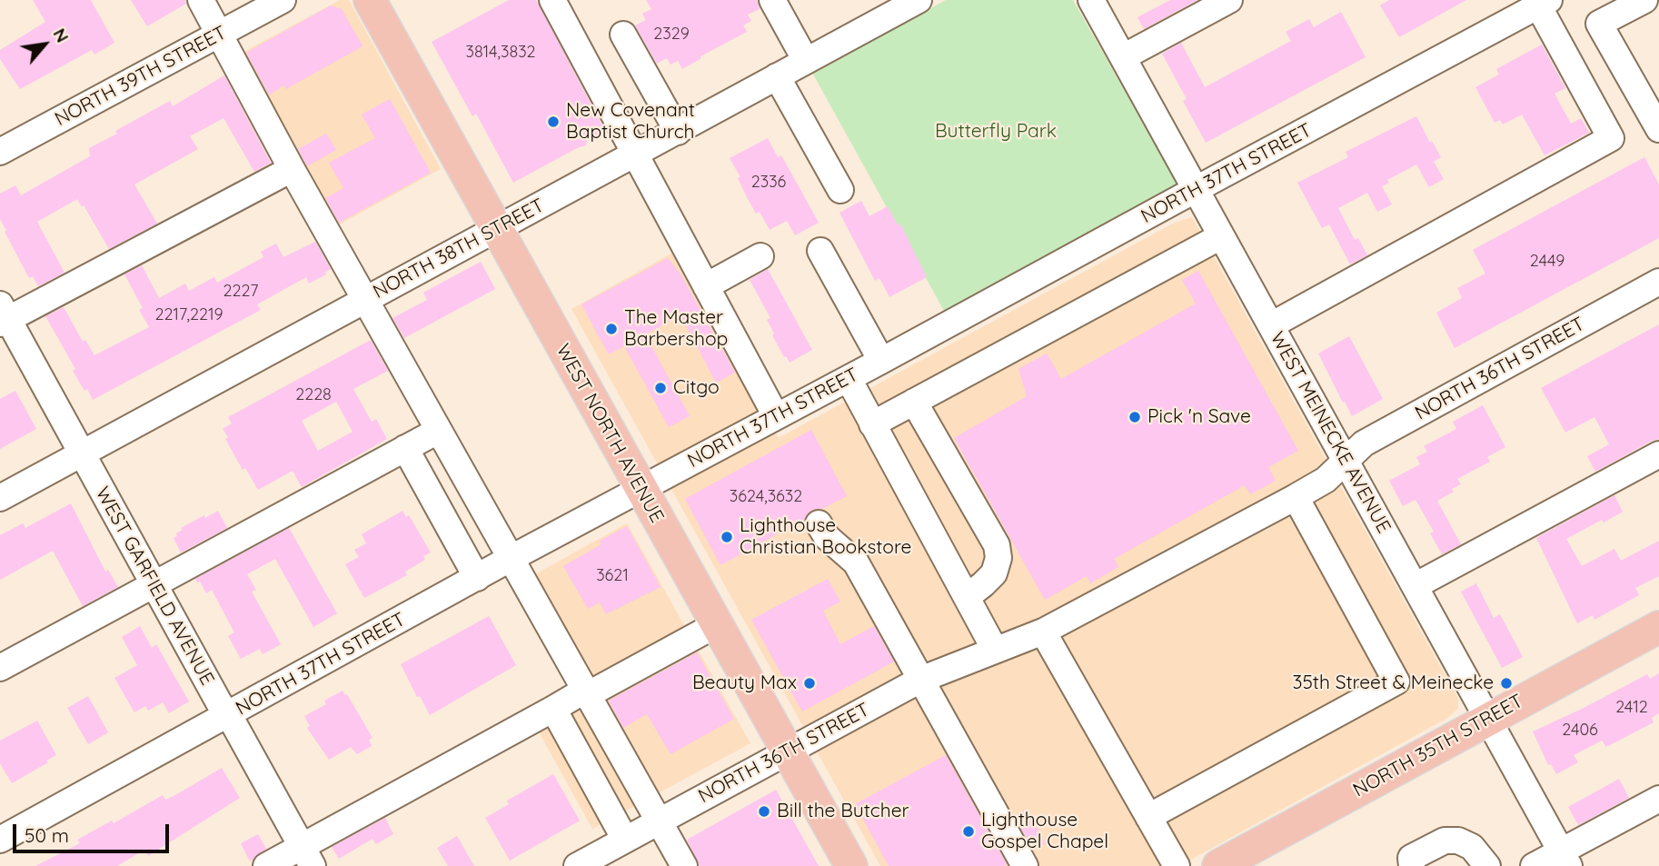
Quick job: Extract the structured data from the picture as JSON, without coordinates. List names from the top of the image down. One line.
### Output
{"streets":{"main road":["WEST NORTH AVENUE","NORTH 35TH STREET"],"street":["NORTH 39TH STREET","NORTH 37TH STREET","NORTH 38TH STREET","NORTH 36TH STREET","WEST MEINECKE AVENUE","WEST GARFIELD AVENUE"]},"crossings":[["NORTH 37TH STREET","WEST MEINECKE AVENUE"],["NORTH 37TH STREET","WEST NORTH AVENUE"],["NORTH 37TH STREET","WEST GARFIELD AVENUE"],["NORTH 38TH STREET","WEST NORTH AVENUE"],["NORTH 38TH STREET","WEST GARFIELD AVENUE"],["NORTH 36TH STREET","WEST MEINECKE AVENUE"],["NORTH 36TH STREET","WEST NORTH AVENUE"],["WEST MEINECKE AVENUE","NORTH 35TH STREET"]],"parks":["Butterfly Park"],"places":["New Covenant Baptist Church","The Master Barbershop","Citgo","Pick 'n Save","Lighthouse Christian Bookstore","Beauty Max","35th Street & Meinecke","Bill the Butcher","Lighthouse Gospel Chapel"],"house_numbers":["2329","3814,3832","2336","2449","2227","2217,2219","2228","3624,3632","3621","2412","2406"],"scale_bar":"50 m","north":"top right"}
